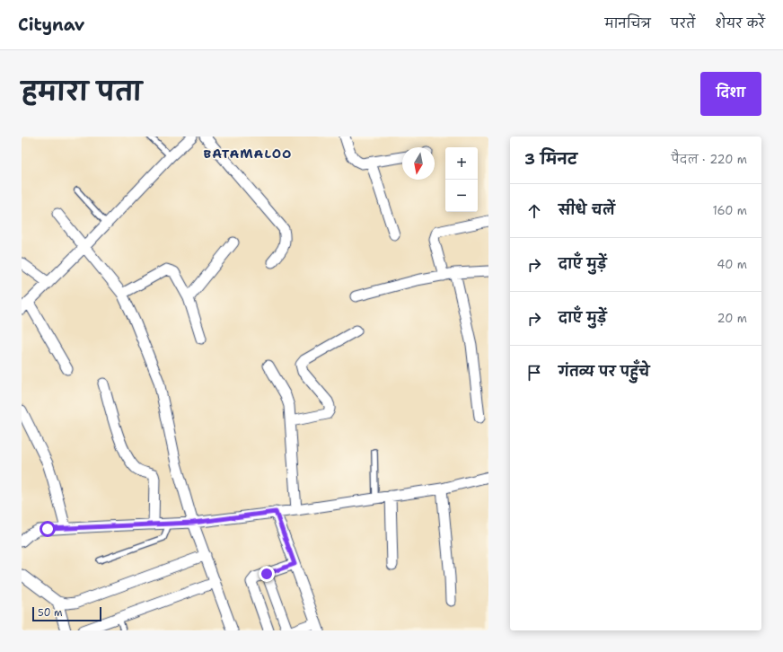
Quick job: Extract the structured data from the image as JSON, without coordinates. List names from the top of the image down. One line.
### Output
{"districts":["BATAMALOO"],"scale_bar":"50 m","north":"bottom","page":{"header":"Citynav","nav":["मानचित्र","परतें","शेयर करें"],"title":"हमारा पता","buttons":"दिशा","heading":["3 मिनट","पैदल · 220 m"],"map_buttons":["+","−"],"list":[["सीधे चलें","160 m"],["दाएँ मुड़ें","40 m"],["दाएँ मुड़ें","20 m"],"गंतव्य पर पहुँचे"],"scale":"50 m"}}
